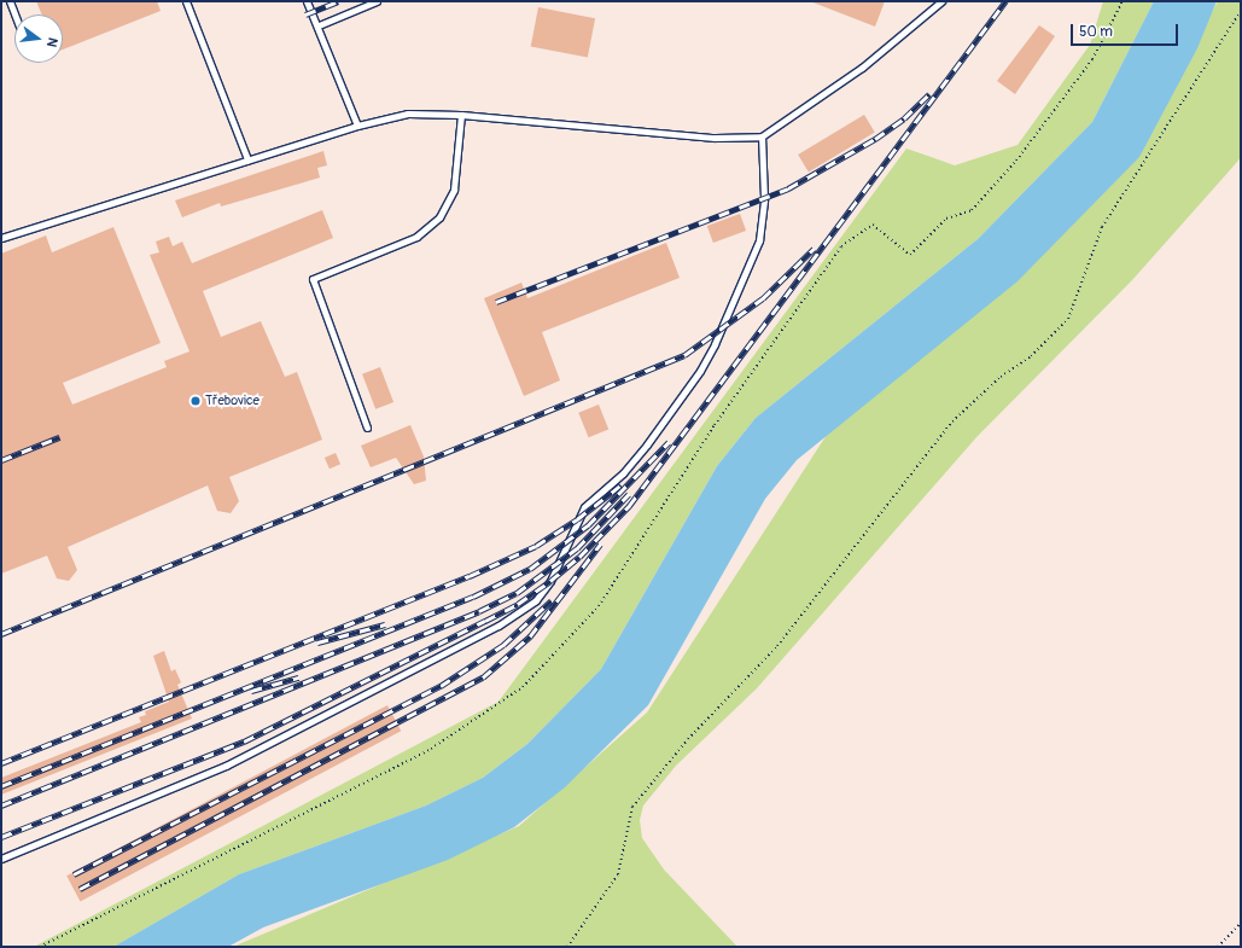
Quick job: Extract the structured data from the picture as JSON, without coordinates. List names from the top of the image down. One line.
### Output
{"places":["Třebovice"],"scale_bar":"50 m","north":"right"}
